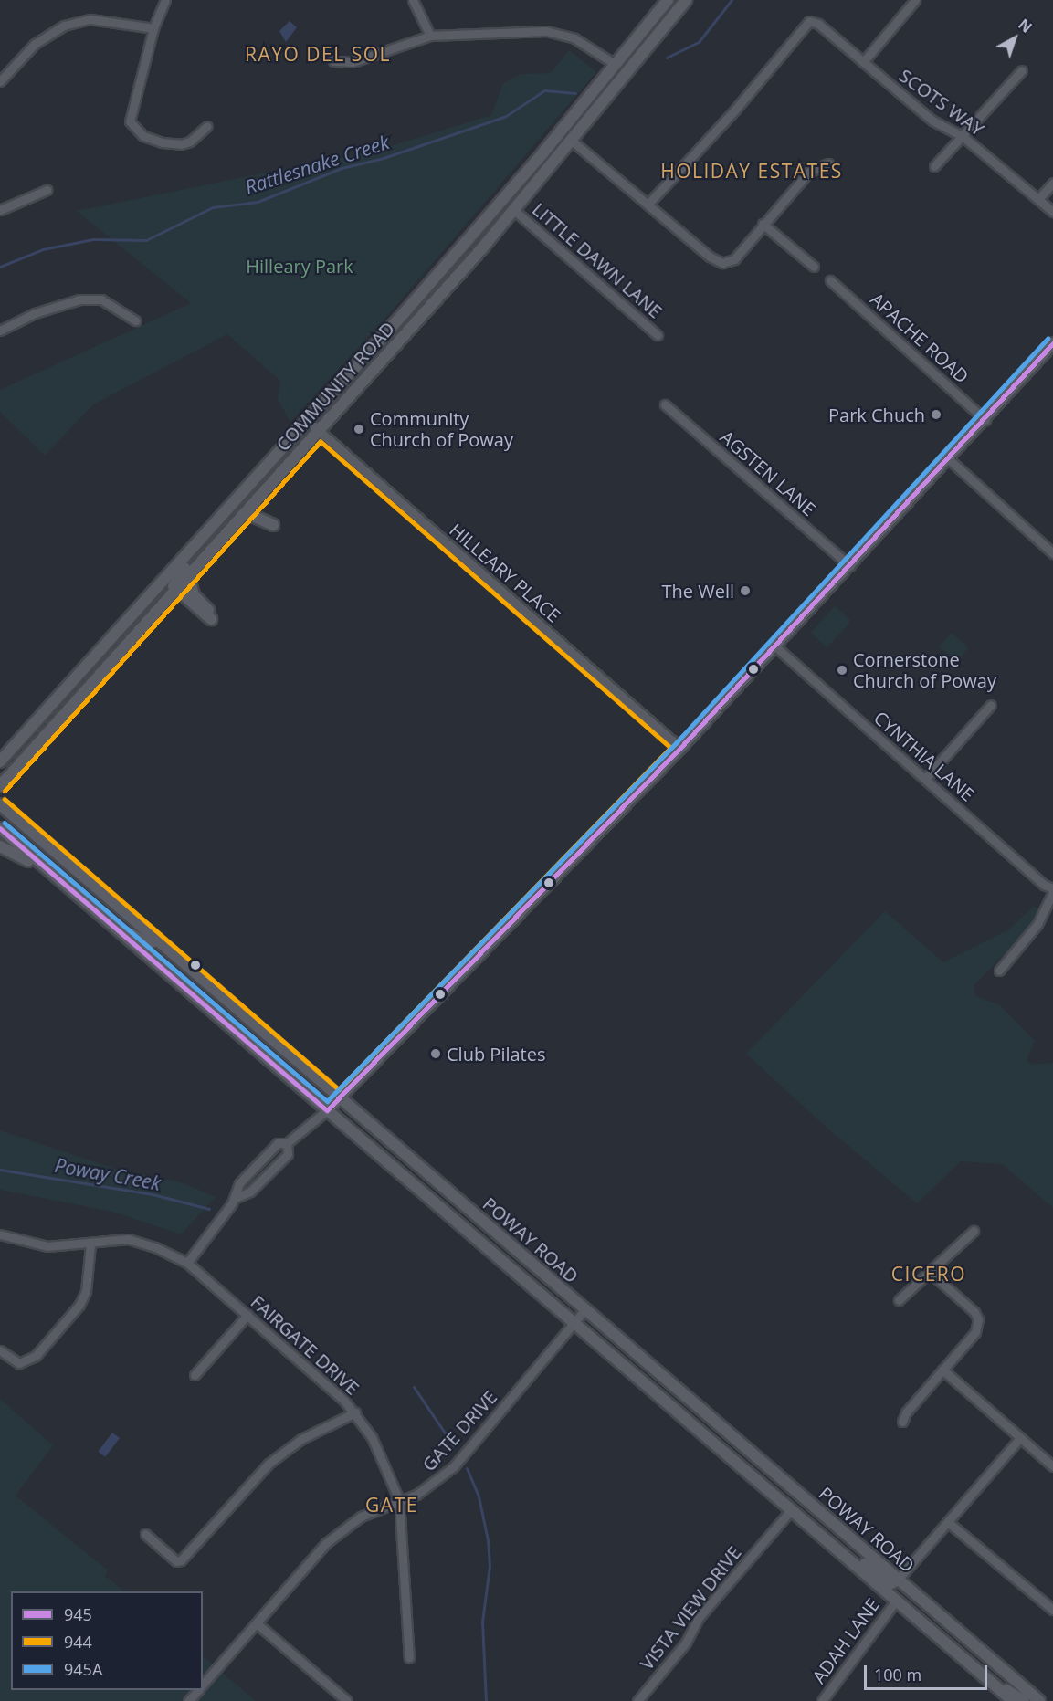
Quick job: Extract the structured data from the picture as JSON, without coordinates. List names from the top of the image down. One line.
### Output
{"streets":{"main road":["COMMUNITY ROAD","POWAY ROAD"],"street":["SCOTS WAY","LITTLE DAWN LANE","APACHE ROAD","AGSTEN LANE","HILLEARY PLACE","CYNTHIA LANE","FAIRGATE DRIVE","GATE DRIVE","VISTA VIEW DRIVE","ADAH LANE"]},"crossings":[["LITTLE DAWN LANE","COMMUNITY ROAD"],["COMMUNITY ROAD","HILLEARY PLACE"],["POWAY ROAD","GATE DRIVE"],["POWAY ROAD","VISTA VIEW DRIVE"],["POWAY ROAD","ADAH LANE"],["FAIRGATE DRIVE","GATE DRIVE"]],"districts":["RAYO DEL SOL","HOLIDAY ESTATES","CICERO","GATE"],"water":["Rattlesnake Creek","Poway Creek"],"parks":["Hilleary Park"],"places":["Park Chuch","Community Church of Poway","The Well","Cornerstone Church of Poway","Club Pilates"],"lines":["transit line 945A","transit line 945","transit line 944"],"legend":["945","944","945A"],"scale_bar":"100 m","north":"top right"}
